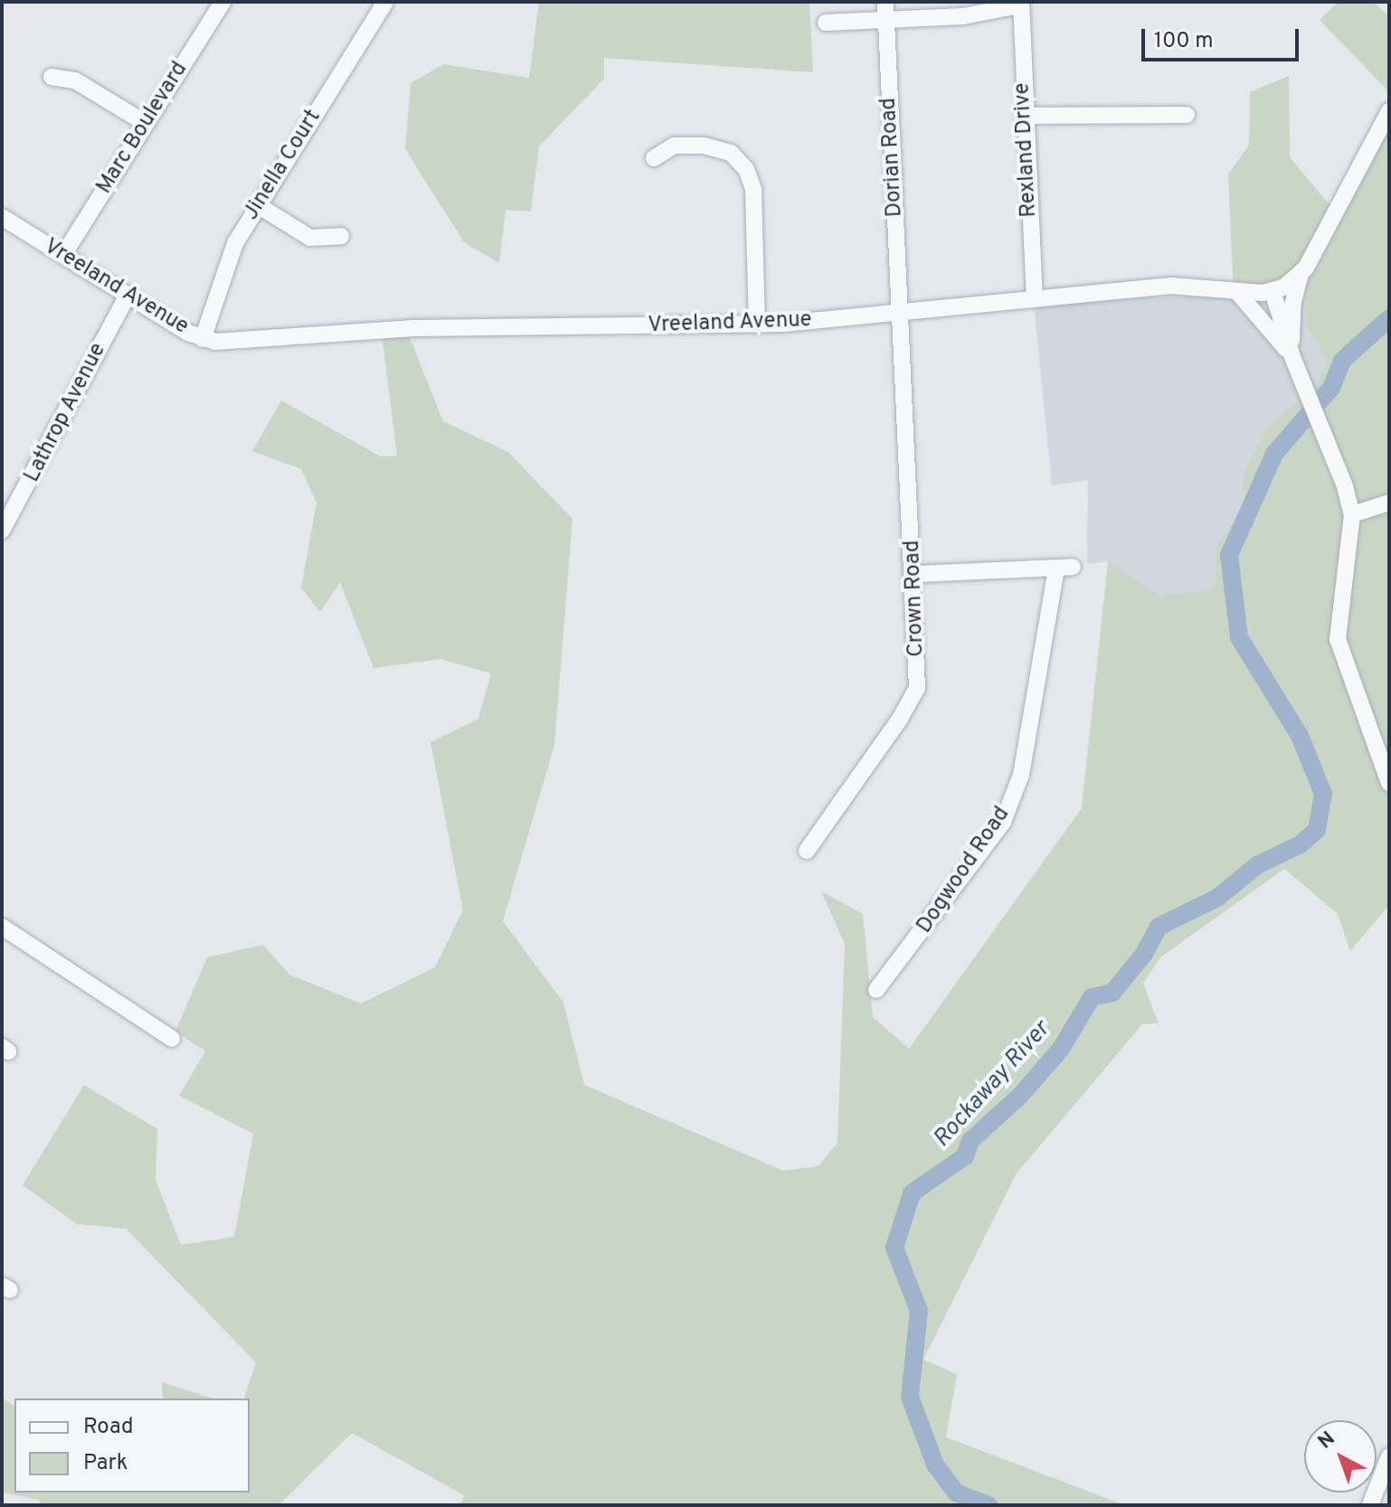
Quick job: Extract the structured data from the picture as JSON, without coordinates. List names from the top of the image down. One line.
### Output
{"streets":{"street":["Marc Boulevard","Rexland Drive","Dorian Road","Jinella Court","Vreeland Avenue","Lathrop Avenue","Crown Road","Dogwood Road"]},"crossings":[["Marc Boulevard","Vreeland Avenue"],["Rexland Drive","Vreeland Avenue"],["Dorian Road","Vreeland Avenue"],["Dorian Road","Crown Road"],["Jinella Court","Vreeland Avenue"],["Vreeland Avenue","Lathrop Avenue"],["Vreeland Avenue","Crown Road"],["Crown Road","Dogwood Road"]],"water":["Rockaway River"],"legend":["Road","Park"],"scale_bar":"100 m","north":"top left"}
